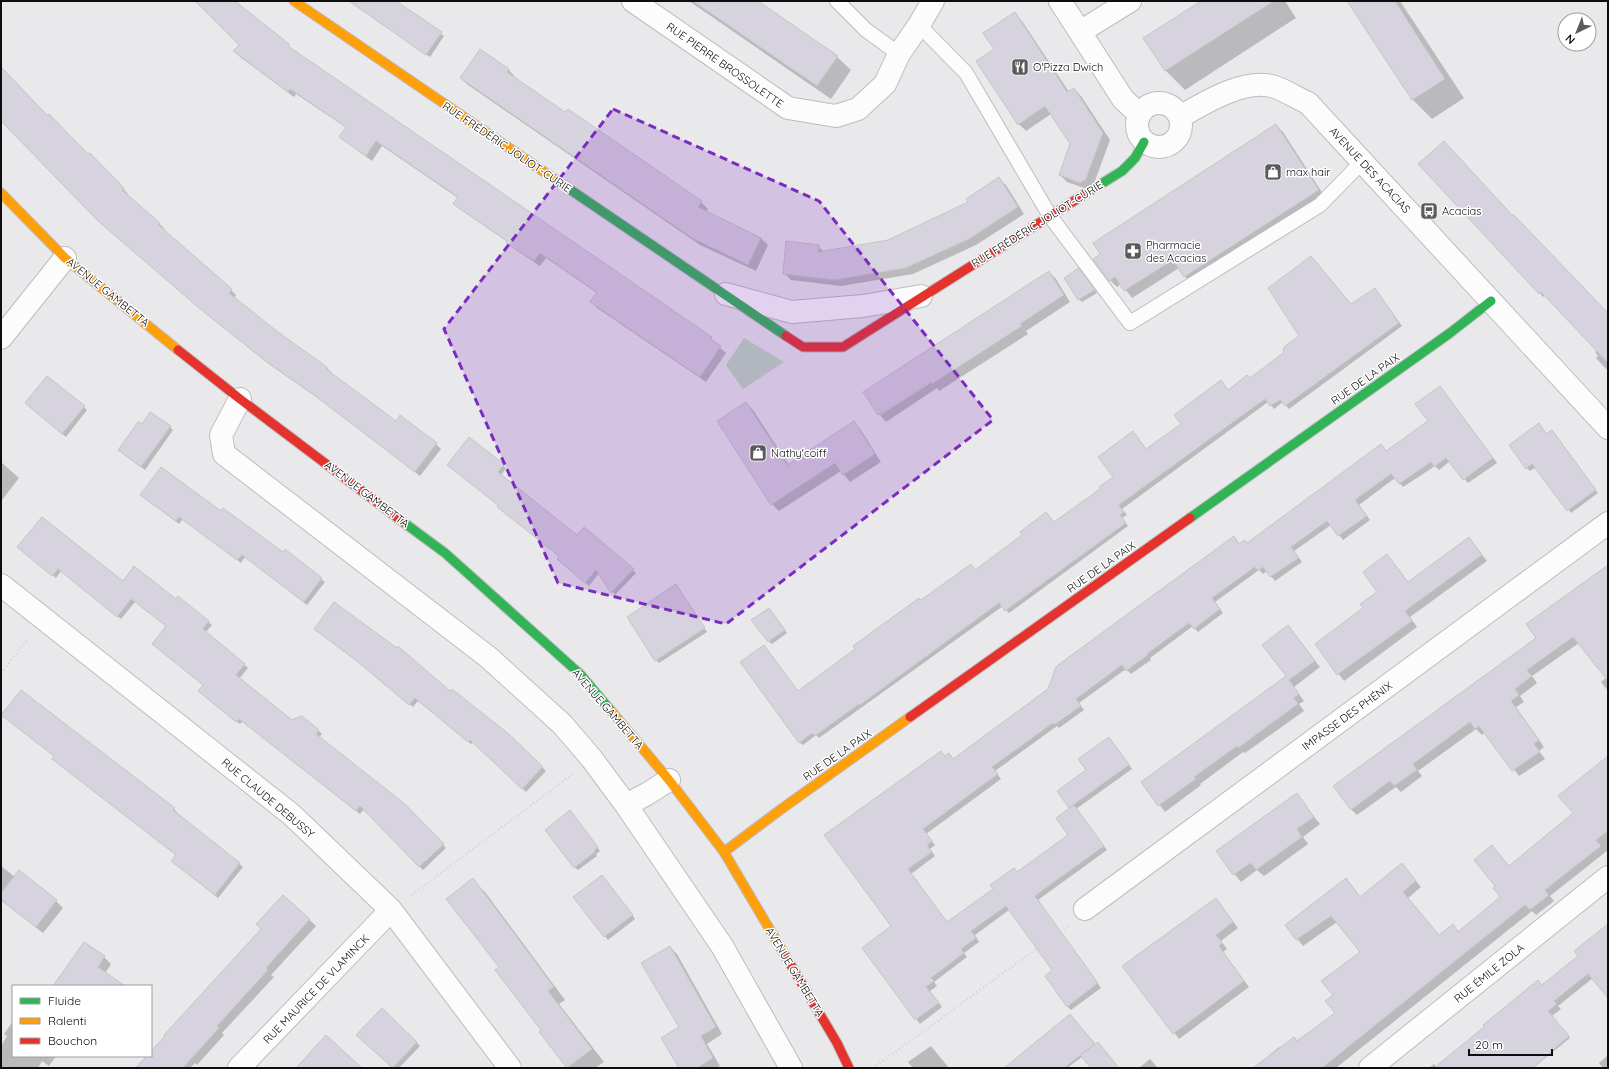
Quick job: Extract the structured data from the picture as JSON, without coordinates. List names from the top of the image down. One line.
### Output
{"streets":{"street":["RUE PIERRE BROSSOLETTE","RUE FRÉDÉRIC JOLIOT-CURIE","AVENUE DES ACACIAS","AVENUE GAMBETTA","RUE DE LA PAIX","IMPASSE DES PHÉNIX","RUE CLAUDE DEBUSSY","RUE ÉMILE ZOLA","RUE MAURICE DE VLAMINCK"]},"crossings":[["RUE FRÉDÉRIC JOLIOT-CURIE","AVENUE DES ACACIAS"],["AVENUE DES ACACIAS","RUE DE LA PAIX"],["AVENUE GAMBETTA","RUE DE LA PAIX"],["RUE CLAUDE DEBUSSY","RUE MAURICE DE VLAMINCK"]],"places":{"restaurant":["O'Pizza Dwich"],"shop":["max hair","Nathy'coiff"],"bus stop":["Acacias"],"pharmacy":["Pharmacie des Acacias"]},"legend":["Fluide","Ralenti","Bouchon"],"scale_bar":"20 m","north":"bottom left"}
